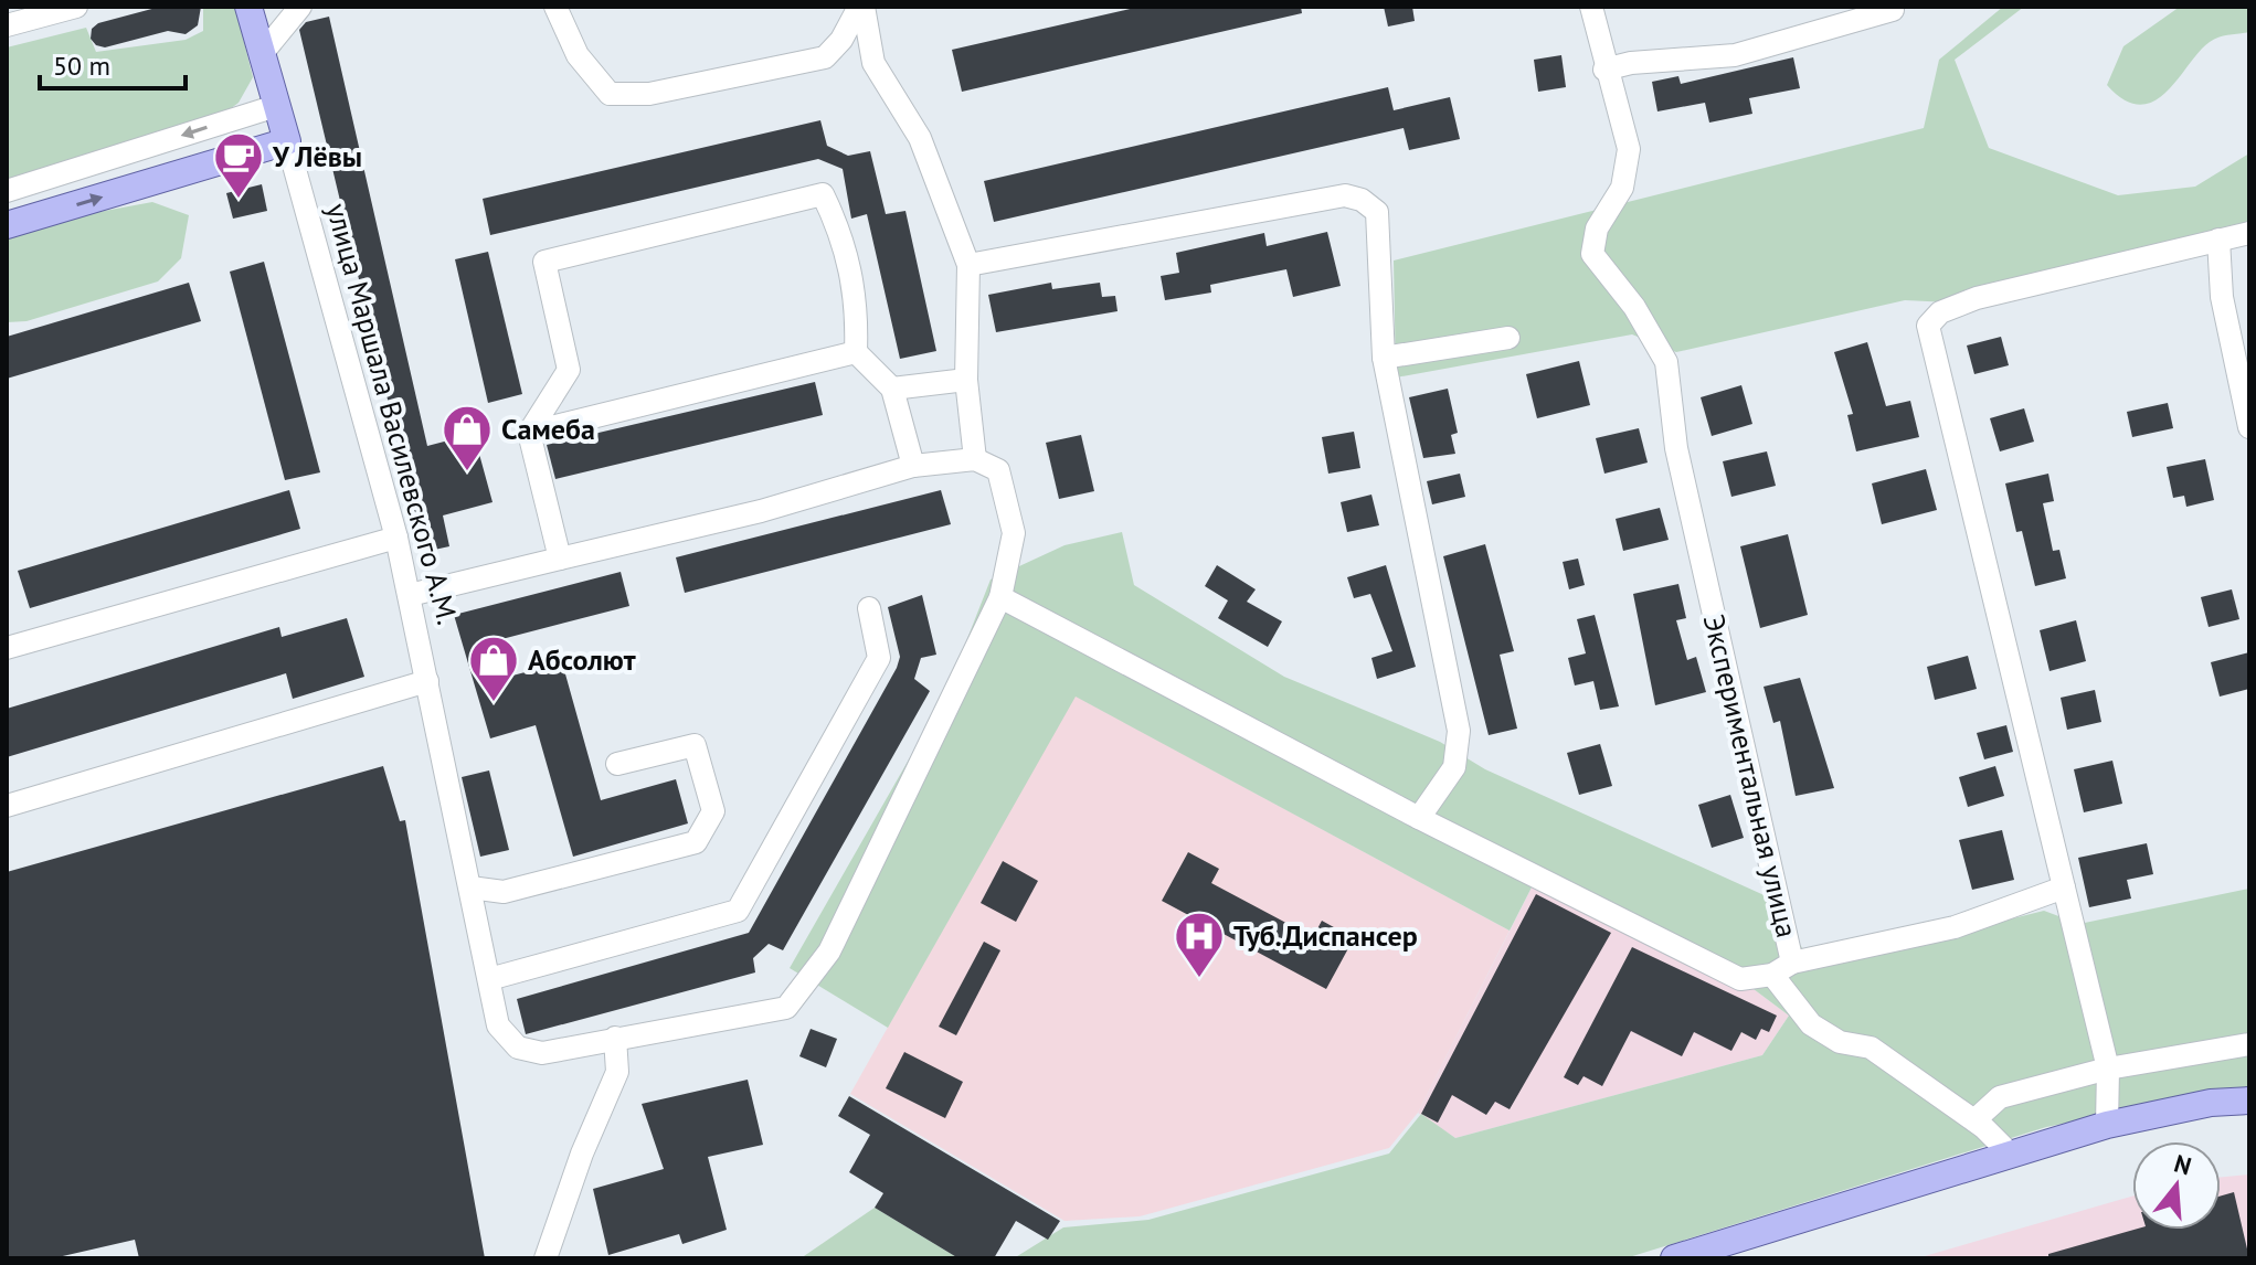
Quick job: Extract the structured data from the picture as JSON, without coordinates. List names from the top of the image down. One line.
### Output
{"streets":{"main road":["улица Маршала Василевского А.М."],"street":["Экспериментальная улица"]},"crossings":[["улица Маршала Василевского А.М.","Экспериментальная улица"]],"places":{"cafe":["У Лёвы"],"shop":["Самеба","Абсолют"],"hospital":["Туб.Диспансер"]},"scale_bar":"50 m","north":"top"}
